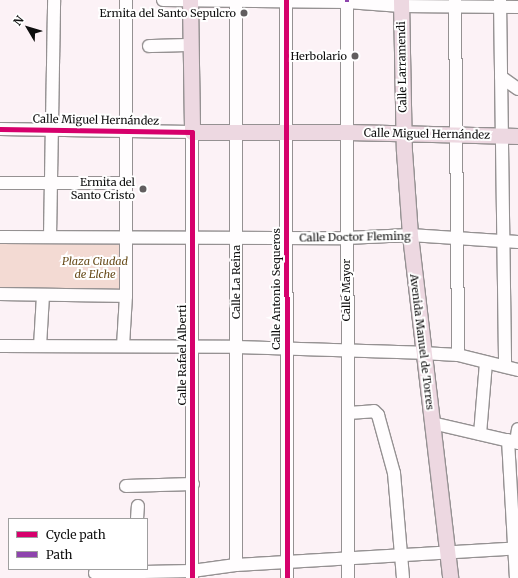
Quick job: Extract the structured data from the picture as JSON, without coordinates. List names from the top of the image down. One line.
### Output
{"streets":{"main road":["Calle Larramendi","Calle Miguel Hernández","Avenida Manuel de Torres","Calle Rafael Alberti"],"street":["Calle Doctor Fleming","Calle La Reina","Calle Antonio Sequeros","Calle Mayor"]},"crossings":[["Calle Larramendi","Calle Miguel Hernández"],["Calle Larramendi","Avenida Manuel de Torres"],["Calle Miguel Hernández","Calle La Reina"],["Calle Miguel Hernández","Calle Antonio Sequeros"],["Calle Miguel Hernández","Calle Mayor"],["Calle Miguel Hernández","Avenida Manuel de Torres"],["Calle Miguel Hernández","Calle Rafael Alberti"],["Calle Doctor Fleming","Calle La Reina"],["Calle Doctor Fleming","Calle Antonio Sequeros"],["Calle Doctor Fleming","Calle Mayor"],["Calle Doctor Fleming","Avenida Manuel de Torres"],["Calle Doctor Fleming","Calle Rafael Alberti"]],"parks":["Plaza Ciudad de Elche"],"places":["Ermita del Santo Sepulcro","Herbolario","Ermita del Santo Cristo"],"legend":["Cycle path","Path"],"north":"top left"}
